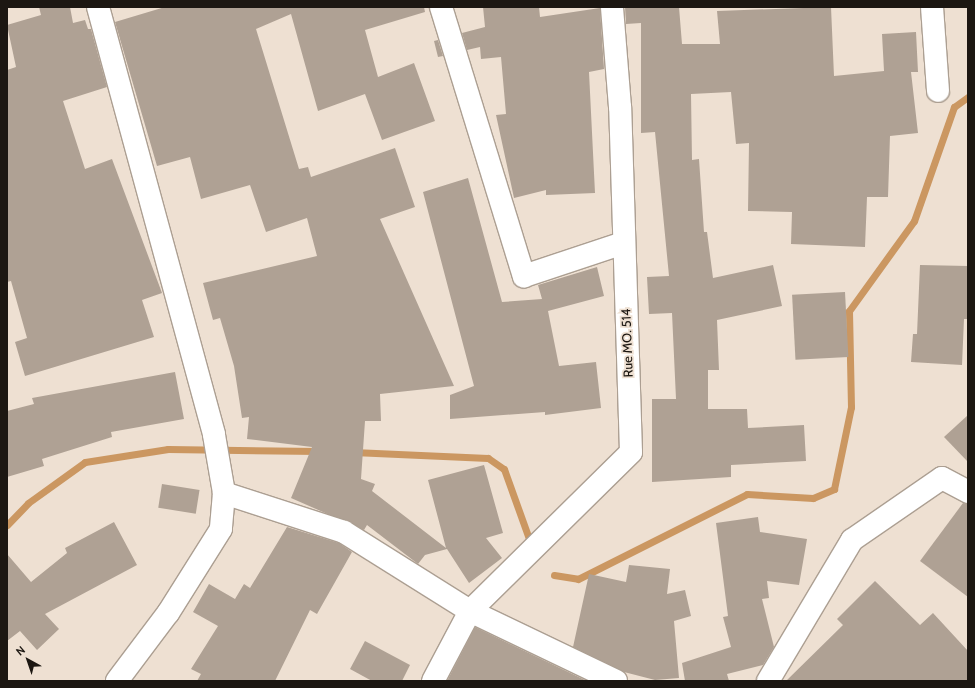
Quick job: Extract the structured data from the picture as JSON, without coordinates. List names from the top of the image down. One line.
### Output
{"streets":{"street":["Rue MO. 514"]},"north":"top left"}
